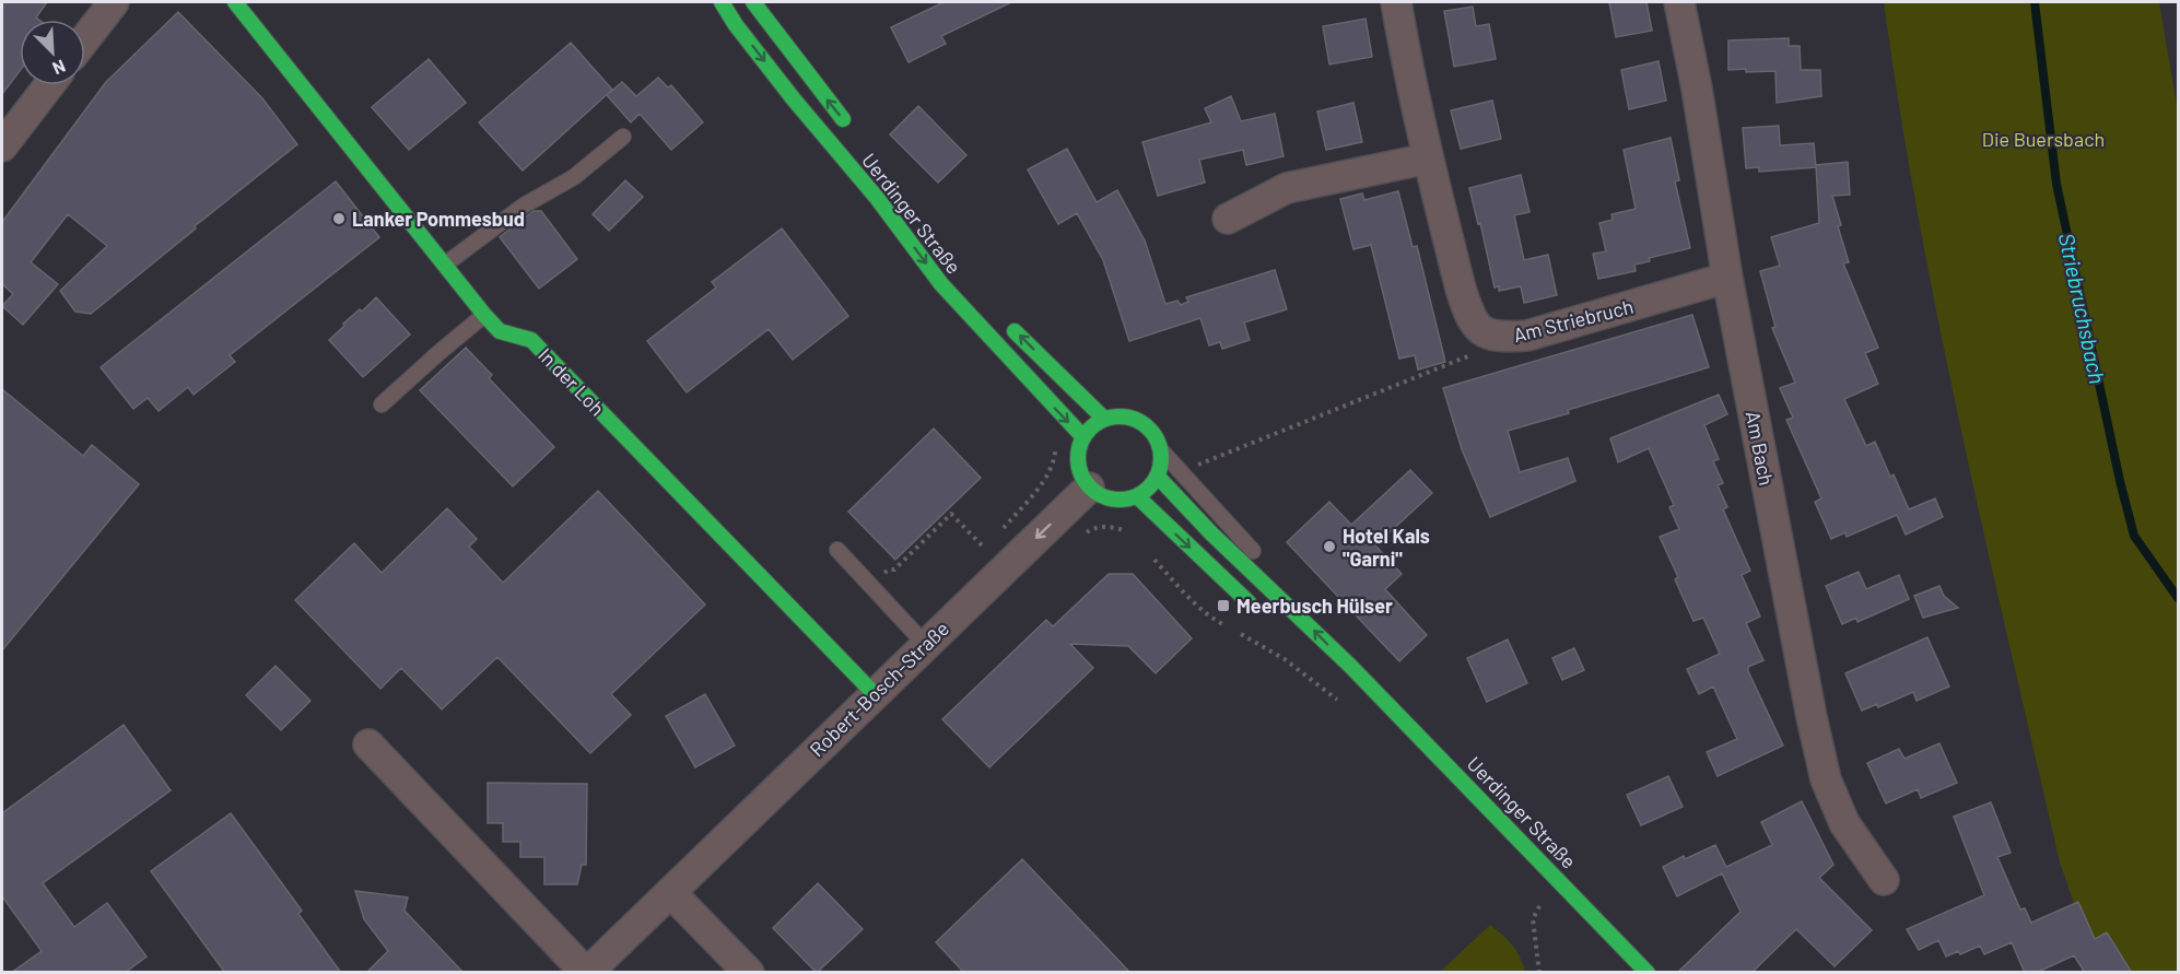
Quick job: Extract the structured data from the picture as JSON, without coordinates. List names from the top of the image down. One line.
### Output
{"streets":{"street":["Uerdinger Straße","Am Striebruch","In der Loh","Am Bach","Robert-Bosch-Straße"]},"crossings":[["Uerdinger Straße","Robert-Bosch-Straße"],["Am Striebruch","Am Bach"],["In der Loh","Robert-Bosch-Straße"]],"water":["Striebruchsbach"],"parks":["Die Buersbach"],"places":{"other":["Lanker Pommesbud","Hotel Kals \"Garni\""],"transit":["Meerbusch Hülser"]},"north":"bottom right"}
